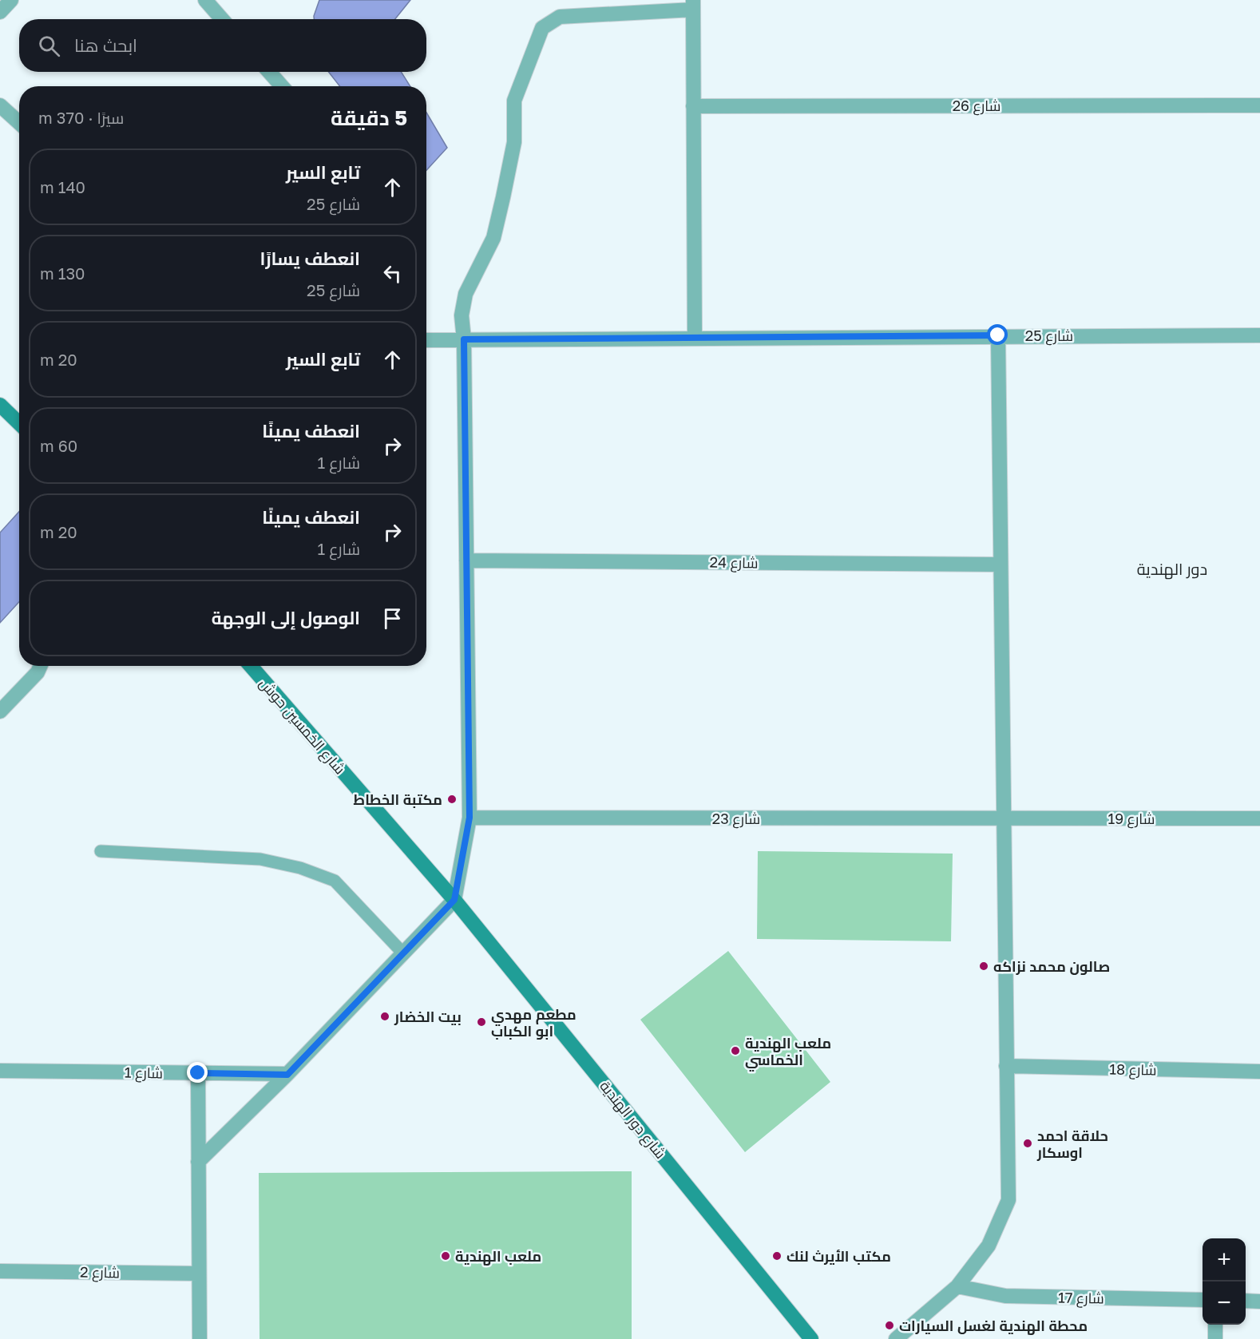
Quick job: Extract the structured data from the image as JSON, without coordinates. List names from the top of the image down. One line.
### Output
{"streets":{"street":["شارع 26","شارع 25","شارع 24","شارع الخمسين حوش","شارع 23","شارع 19","شارع 18","شارع 1","شارع دور الهندية","شارع 2","شارع 17"]},"crossings":[["شارع الخمسين حوش","شارع دور الهندية"],["شارع 23","شارع 19"]],"districts":["دور الهندية"],"places":["مكتبة الخطاط","صالون محمد نزاكه","بيت الخضار","مطعم مهدي ابو الكباب","ملعب الهندية الخماسي","حلاقة احمد اوسكار","ملعب الهندية","مكتب الأيرث لنك","محطة الهندية لغسل السيارات"],"page":{"search":"ابحث هنا","heading":["5 دقيقة","سيرًا · 370 m"],"list":[["تابع السير","شارع 25","140 m"],["انعطف يسارًا","شارع 25","130 m"],["تابع السير","20 m"],["انعطف يمينًا","شارع 1","60 m"],["انعطف يمينًا","شارع 1","20 m"],"الوصول إلى الوجهة"],"map_buttons":["+","−"]}}
